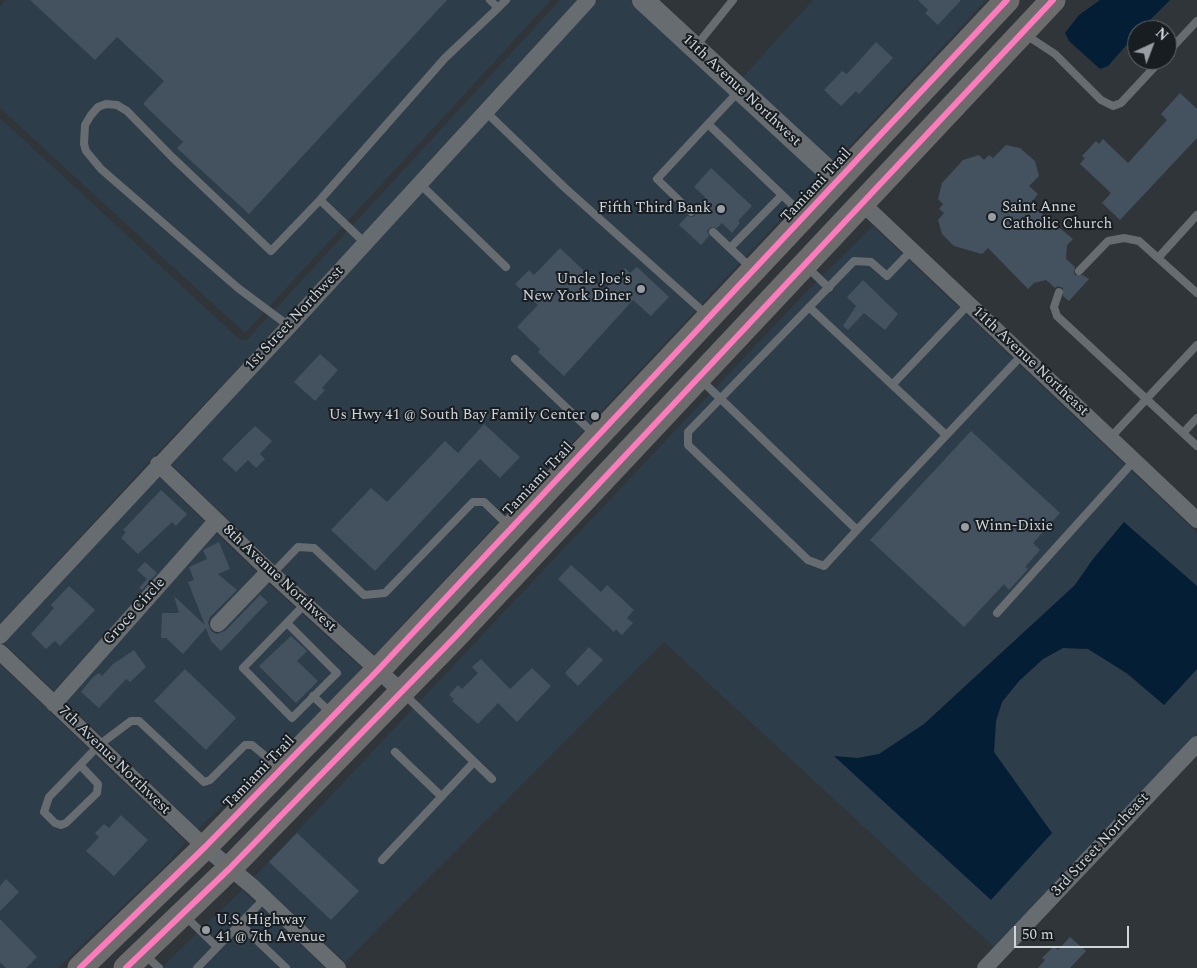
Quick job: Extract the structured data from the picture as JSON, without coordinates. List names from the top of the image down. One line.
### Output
{"streets":{"main road":["Tamiami Trail"],"street":["11th Avenue Northwest","1st Street Northwest","11th Avenue Northeast","8th Avenue Northwest","Groce Circle","7th Avenue Northwest","3rd Street Northeast"]},"crossings":[["11th Avenue Northwest","Tamiami Trail"],["Tamiami Trail","8th Avenue Northwest"],["Tamiami Trail","7th Avenue Northwest"],["1st Street Northwest","8th Avenue Northwest"],["8th Avenue Northwest","Groce Circle"],["Groce Circle","7th Avenue Northwest"]],"places":["Fifth Third Bank","Saint Anne Catholic Church","Uncle Joe's New York Diner","Us Hwy 41 @ South Bay Family Center","Winn-Dixie","U.S. Highway 41 @ 7th Avenue"],"scale_bar":"50 m","north":"top right"}
